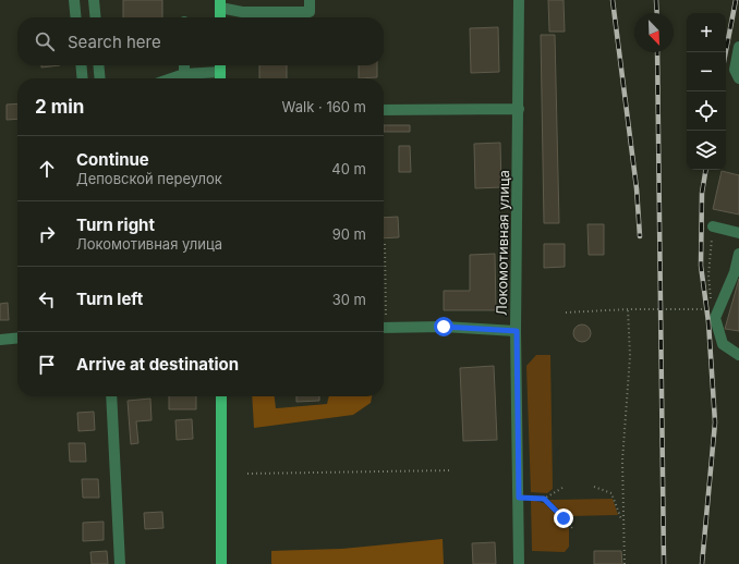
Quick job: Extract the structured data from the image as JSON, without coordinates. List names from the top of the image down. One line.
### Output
{"streets":{"street":["Локомотивная улица"]},"north":"bottom right","page":{"map_buttons":["+","−"],"search":"Search here","heading":["2 min","Walk · 160 m"],"list":[["Continue","Деповской переулок","40 m"],["Turn right","Локомотивная улица","90 m"],["Turn left","30 m"],"Arrive at destination"]}}
